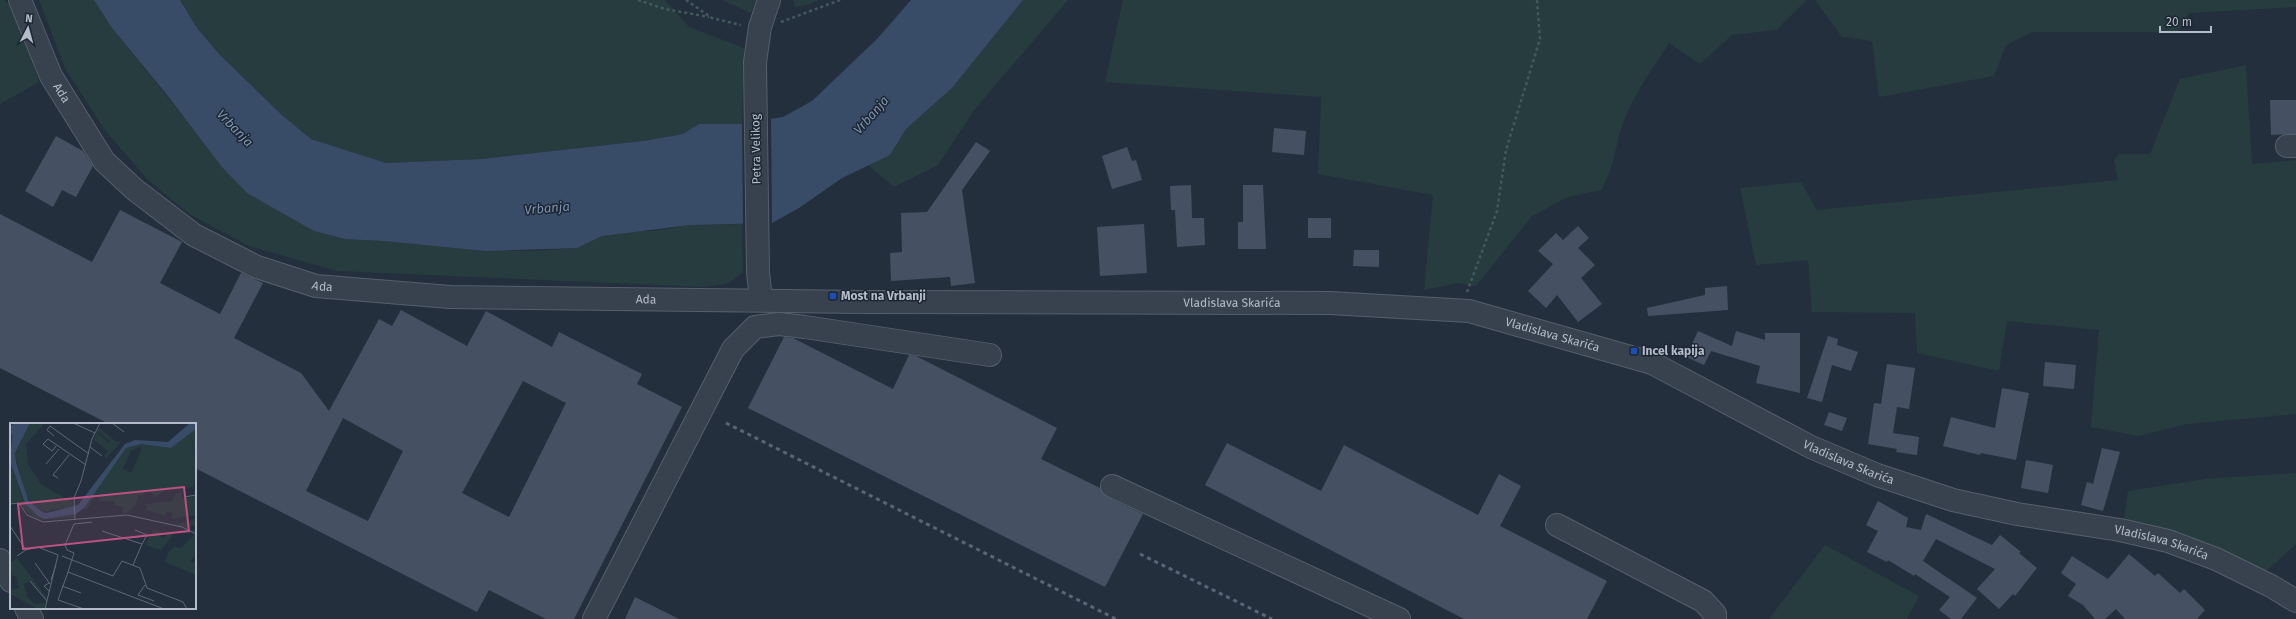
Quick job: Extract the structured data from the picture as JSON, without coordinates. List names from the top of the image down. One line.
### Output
{"streets":{"street":["Ada","Petra Velikog","Vladislava Skarića"]},"crossings":[["Ada","Petra Velikog"],["Ada","Vladislava Skarića"],["Petra Velikog","Vladislava Skarića"]],"water":["Vrbanja"],"places":{"transit":["Most na Vrbanji","Incel kapija"]},"scale_bar":"20 m","north":"top"}
